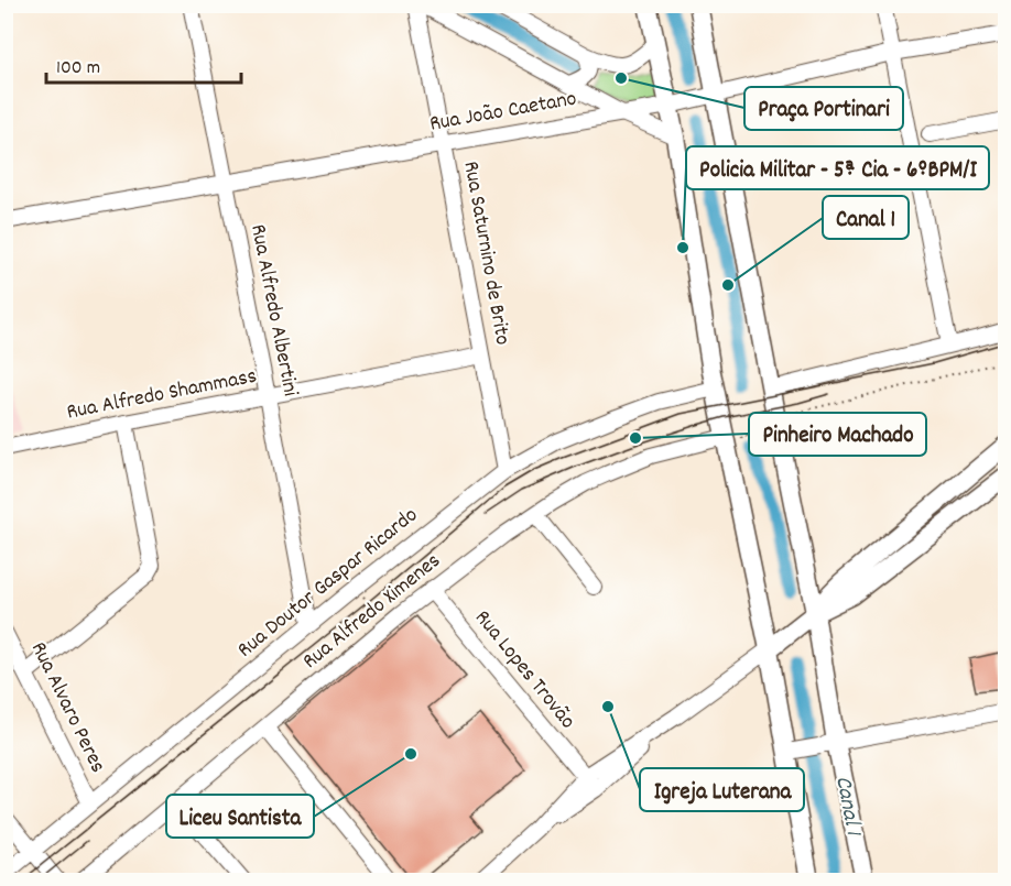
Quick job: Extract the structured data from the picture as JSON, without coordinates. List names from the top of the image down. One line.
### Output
{"streets":{"street":["Rua João Caetano","Rua Saturnino de Brito","Rua Alfredo Albertini","Rua Alfredo Shammass","Rua Doutor Gaspar Ricardo","Rua Alfredo Ximenes","Rua Lopes Trovão","Rua Alvaro Peres"]},"crossings":[["Rua João Caetano","Rua Saturnino de Brito"],["Rua João Caetano","Rua Alfredo Albertini"],["Rua Saturnino de Brito","Rua Alfredo Shammass"],["Rua Saturnino de Brito","Rua Doutor Gaspar Ricardo"],["Rua Alfredo Albertini","Rua Alfredo Shammass"],["Rua Alfredo Albertini","Rua Doutor Gaspar Ricardo"],["Rua Doutor Gaspar Ricardo","Rua Alvaro Peres"],["Rua Alfredo Ximenes","Rua Lopes Trovão"]],"water":["Canal 1"],"places":["Praça Portinari","Policia Militar - 5ª Cia - 6ºBPM/I","Canal 1","Pinheiro Machado","Igreja Luterana","Liceu Santista"],"scale_bar":"100 m"}
